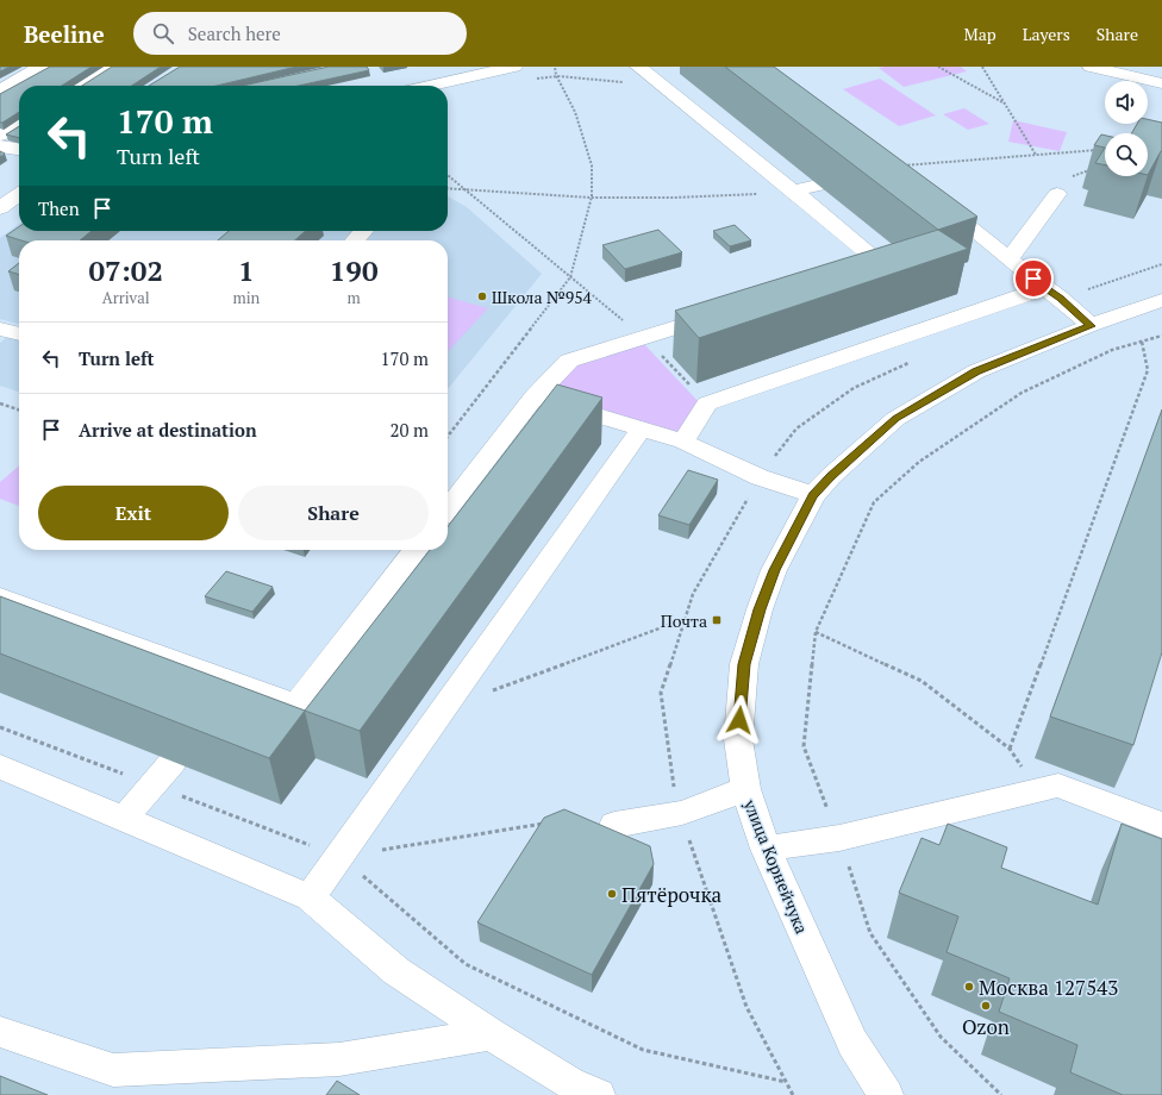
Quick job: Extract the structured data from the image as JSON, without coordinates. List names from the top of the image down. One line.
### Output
{"streets":{"street":["улица Корнейчука"]},"places":{"other":["Школа №954","Пятёрочка","Москва 127543","Ozon"],"transit":["Почта"]},"page":{"header":"Beeline","search":"Search here","nav":["Map","Layers","Share"],"turn":["170 m","Turn left"],"then":"Then","eta":["07:02","Arrival","1","min","190","m"],"list":[{"name":"Turn left","value":"170 m"},{"name":"Arrive at destination","value":"20 m"}],"buttons":["Exit","Share"]}}
